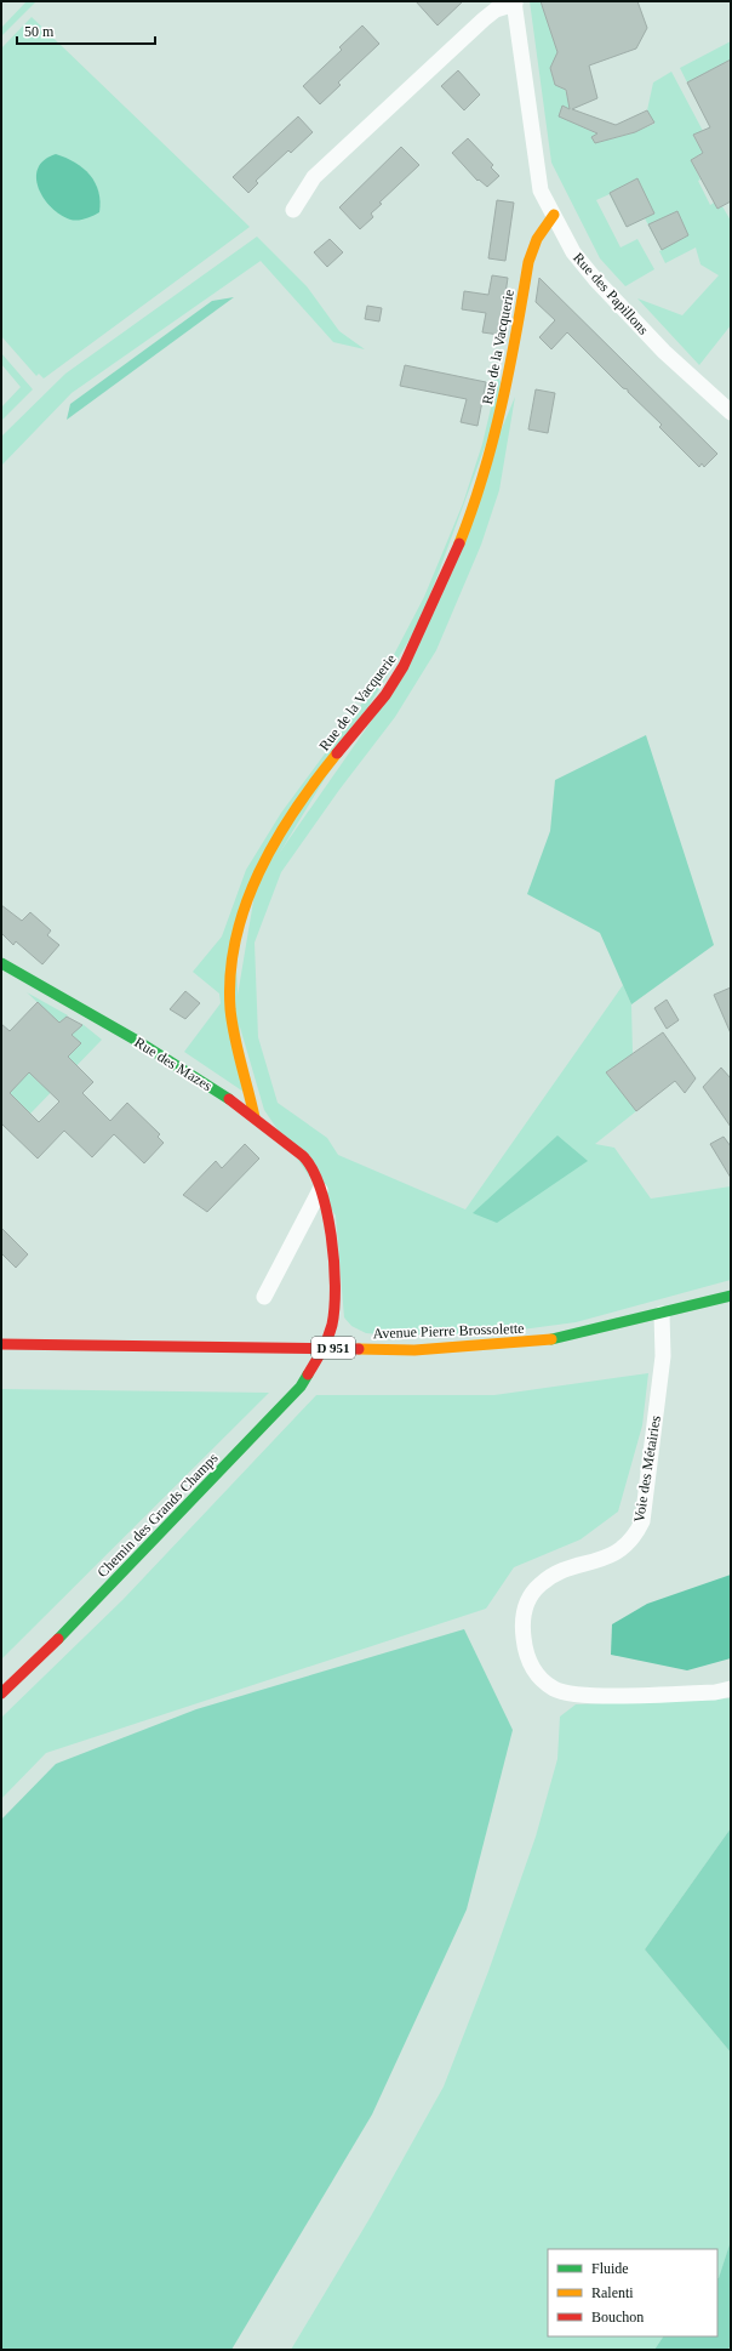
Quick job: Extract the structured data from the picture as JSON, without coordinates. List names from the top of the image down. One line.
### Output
{"streets":{"street":["Rue des Papillons","Rue de la Vacquerie","Rue des Mazes","Avenue Pierre Brossolette","D 951","Voie des Métairies","Chemin des Grands Champs"]},"crossings":[["Rue des Papillons","Rue de la Vacquerie"],["Rue de la Vacquerie","Rue des Mazes"],["Rue des Mazes","Avenue Pierre Brossolette"],["Rue des Mazes","Chemin des Grands Champs"],["Avenue Pierre Brossolette","D 951"],["Avenue Pierre Brossolette","Voie des Métairies"],["Avenue Pierre Brossolette","Chemin des Grands Champs"],["D 951","Voie des Métairies"]],"legend":["Fluide","Ralenti","Bouchon"],"scale_bar":"50 m"}
